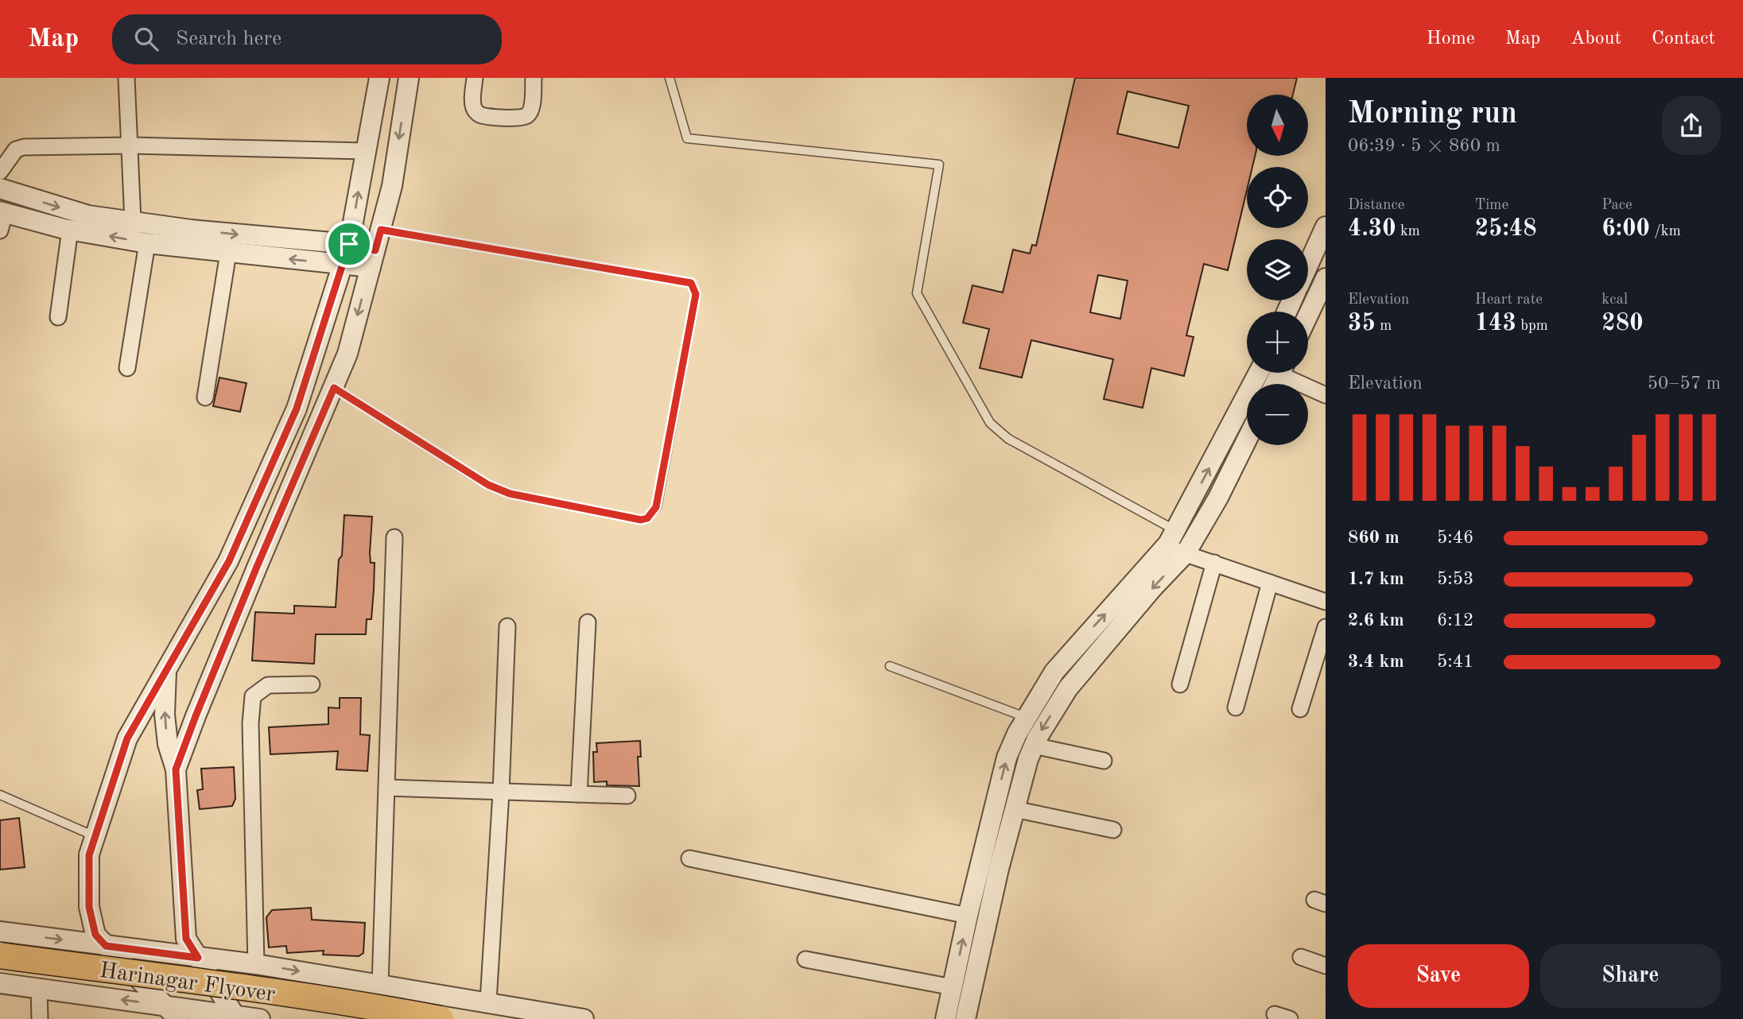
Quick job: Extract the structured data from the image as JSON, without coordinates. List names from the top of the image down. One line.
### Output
{"streets":{"main road":["Harinagar Flyover"]},"north":"bottom","page":{"header":"Map","search":"Search here","nav":["Home","Map","About","Contact"],"heading":["Morning run","06:39 · 5 × 860 m"],"map_buttons":["+","−"],"stats":[["Distance","4.30 km"],["Time","25:48"],["Pace","6:00 /km"],["Elevation","35 m"],["Heart rate","143 bpm"],["kcal","280"]],"chart":["Elevation","50–57 m"],"list":[{"name":"860 m","note":"5:46"},{"name":"1.7 km","note":"5:53"},{"name":"2.6 km","note":"6:12"},{"name":"3.4 km","note":"5:41"}],"buttons":["Save","Share"]}}
